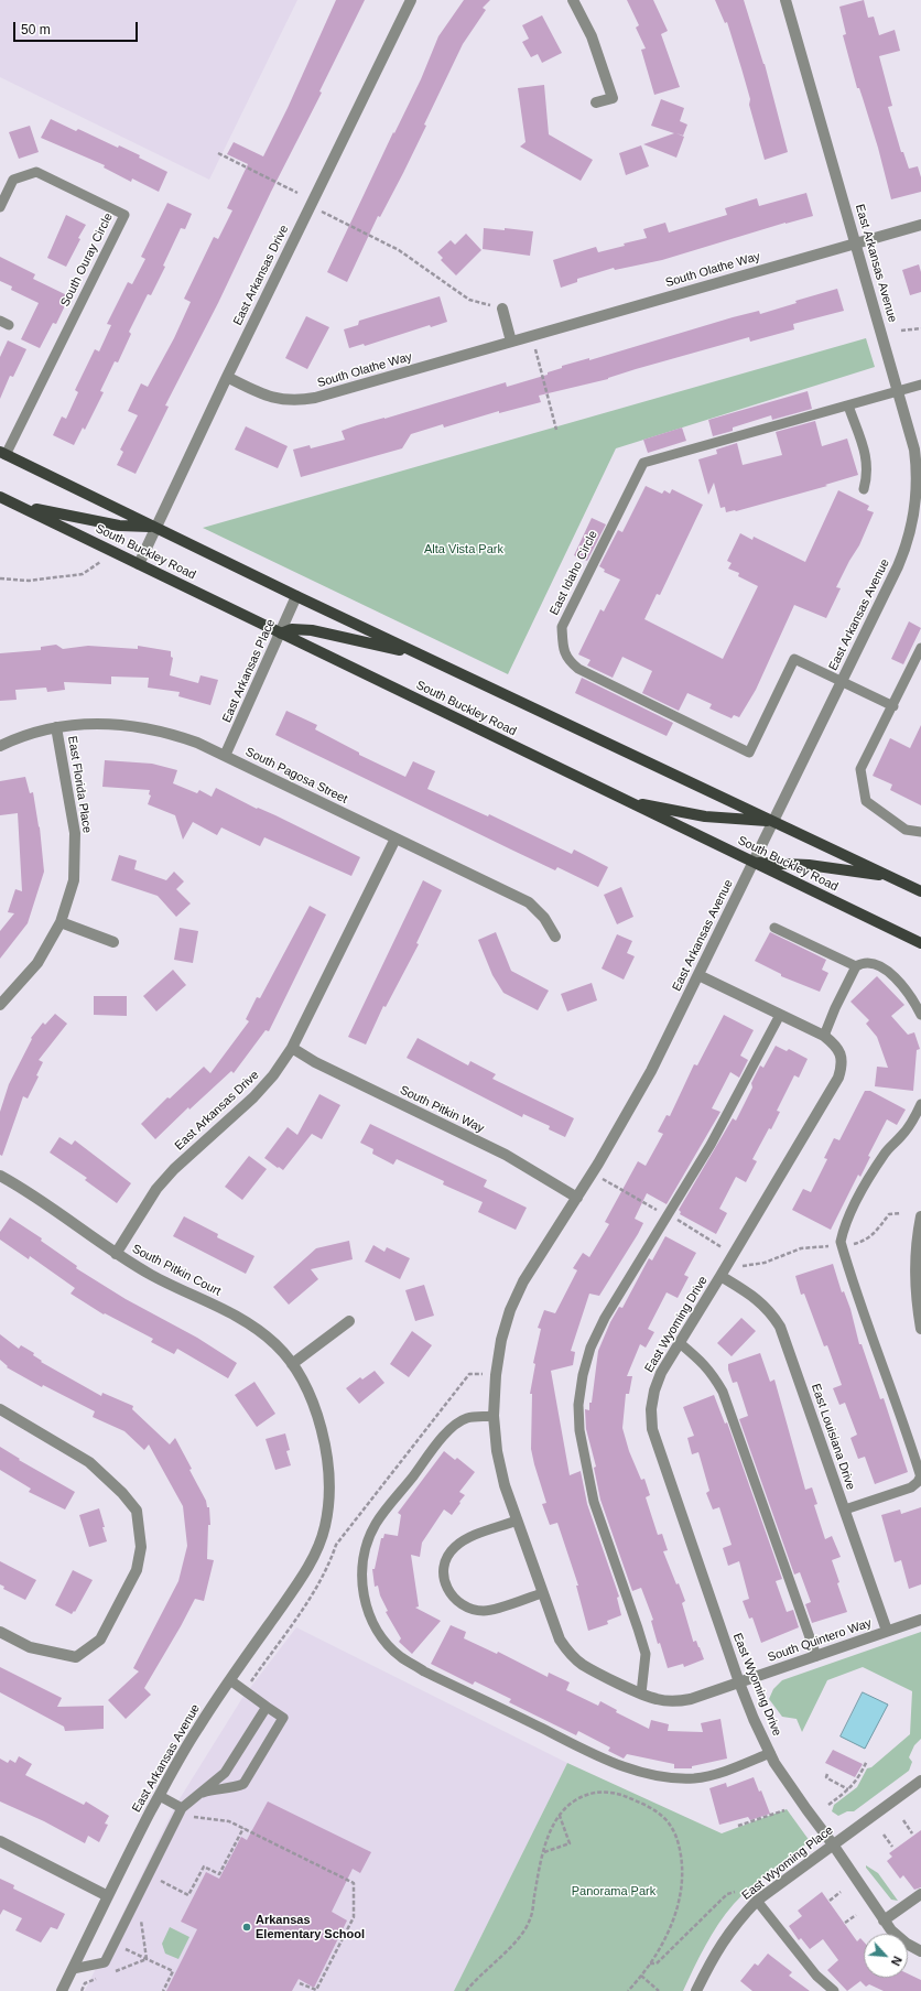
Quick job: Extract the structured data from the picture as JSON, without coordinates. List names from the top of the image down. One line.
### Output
{"streets":{"main road":["South Buckley Road"],"street":["East Arkansas Avenue","South Olathe Way","East Arkansas Drive","East Arkansas Place","South Pagosa Street","East Florida Place","South Pitkin Way","South Pitkin Court","East Wyoming Drive","East Louisiana Drive","South Quintero Way","East Wyoming Place"],"lane":["South Ouray Circle","East Idaho Circle"]},"crossings":[["East Arkansas Avenue","South Olathe Way"],["East Arkansas Avenue","South Buckley Road"],["East Arkansas Avenue","East Idaho Circle"],["East Arkansas Avenue","South Pitkin Way"],["East Arkansas Avenue","South Pitkin Court"],["East Arkansas Avenue","East Wyoming Drive"],["East Arkansas Avenue","South Quintero Way"],["South Olathe Way","East Arkansas Drive"],["East Arkansas Drive","South Buckley Road"],["East Arkansas Drive","South Pagosa Street"],["East Arkansas Drive","South Pitkin Way"],["East Arkansas Drive","South Pitkin Court"],["South Buckley Road","East Arkansas Place"],["East Arkansas Place","South Pagosa Street"],["South Pagosa Street","East Florida Place"],["South Pitkin Way","South Quintero Way"],["East Wyoming Drive","East Louisiana Drive"],["East Wyoming Drive","South Quintero Way"],["East Wyoming Drive","East Wyoming Place"],["East Louisiana Drive","South Quintero Way"]],"parks":["Alta Vista Park","Panorama Park"],"places":["Arkansas Elementary School"],"scale_bar":"50 m","north":"bottom right"}
